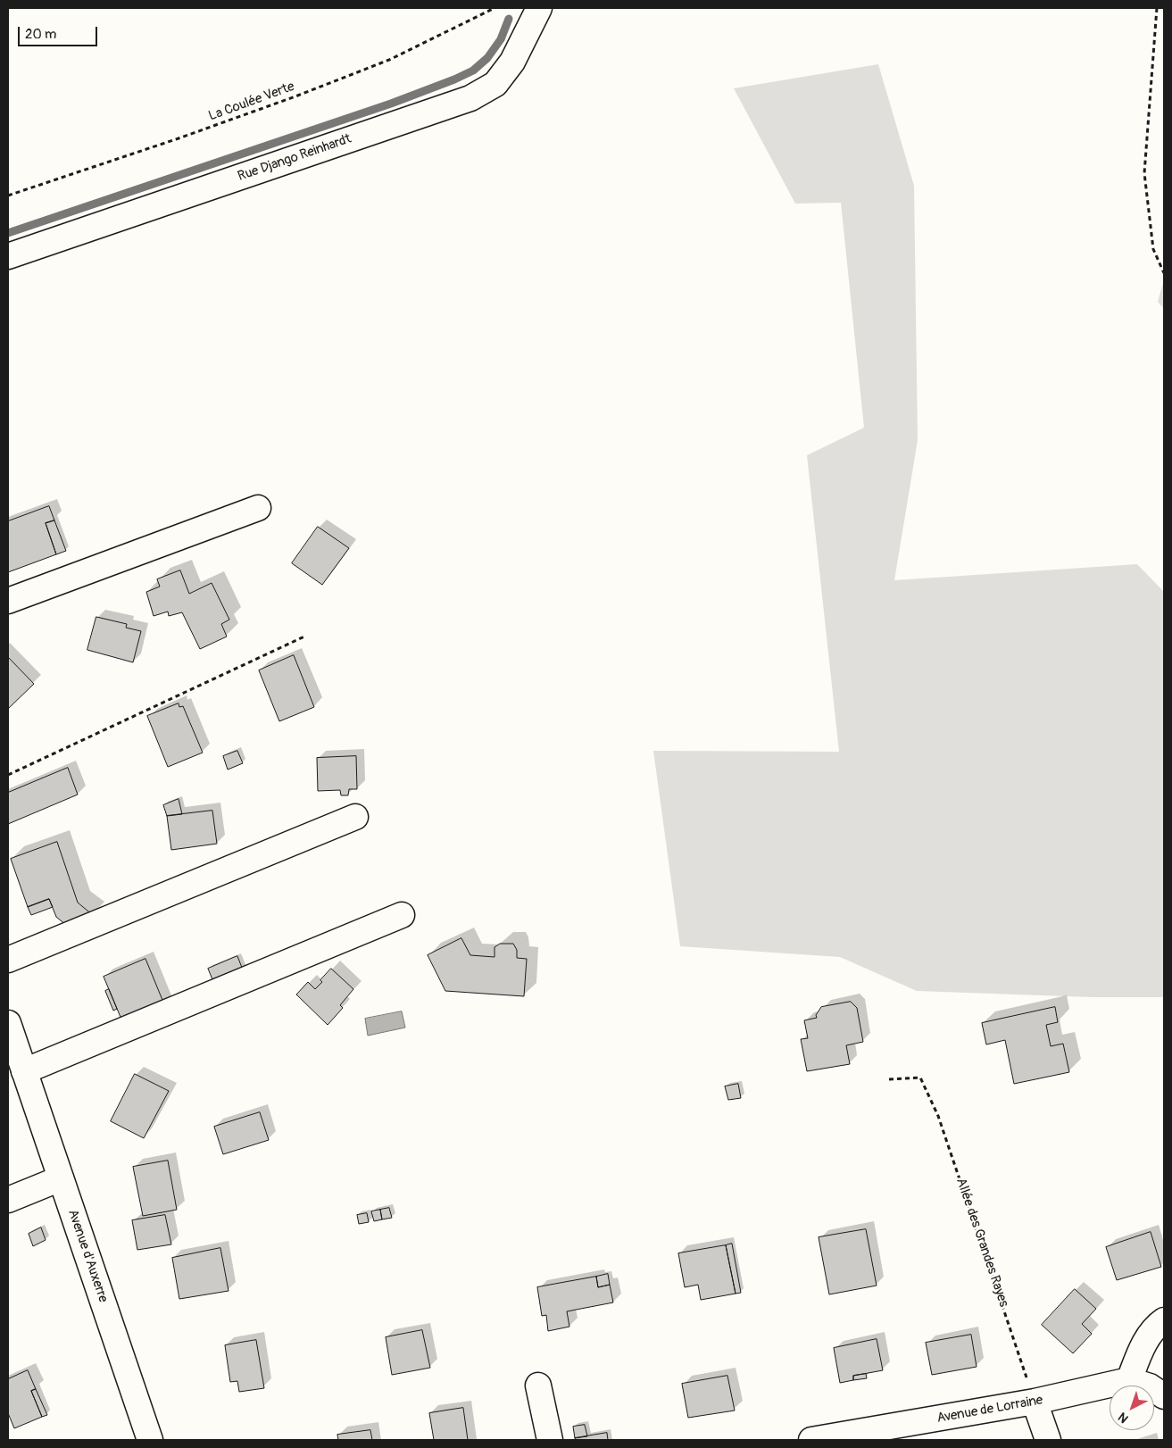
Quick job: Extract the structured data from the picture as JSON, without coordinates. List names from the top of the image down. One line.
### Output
{"streets":{"street":["Rue Django Reinhardt","Avenue d'Auxerre","Avenue de Lorraine"],"path":["La Coulée Verte","Allée des Grandes Rayes"]},"crossings":[["Allée des Grandes Rayes","Avenue de Lorraine"]],"scale_bar":"20 m","north":"bottom left"}
